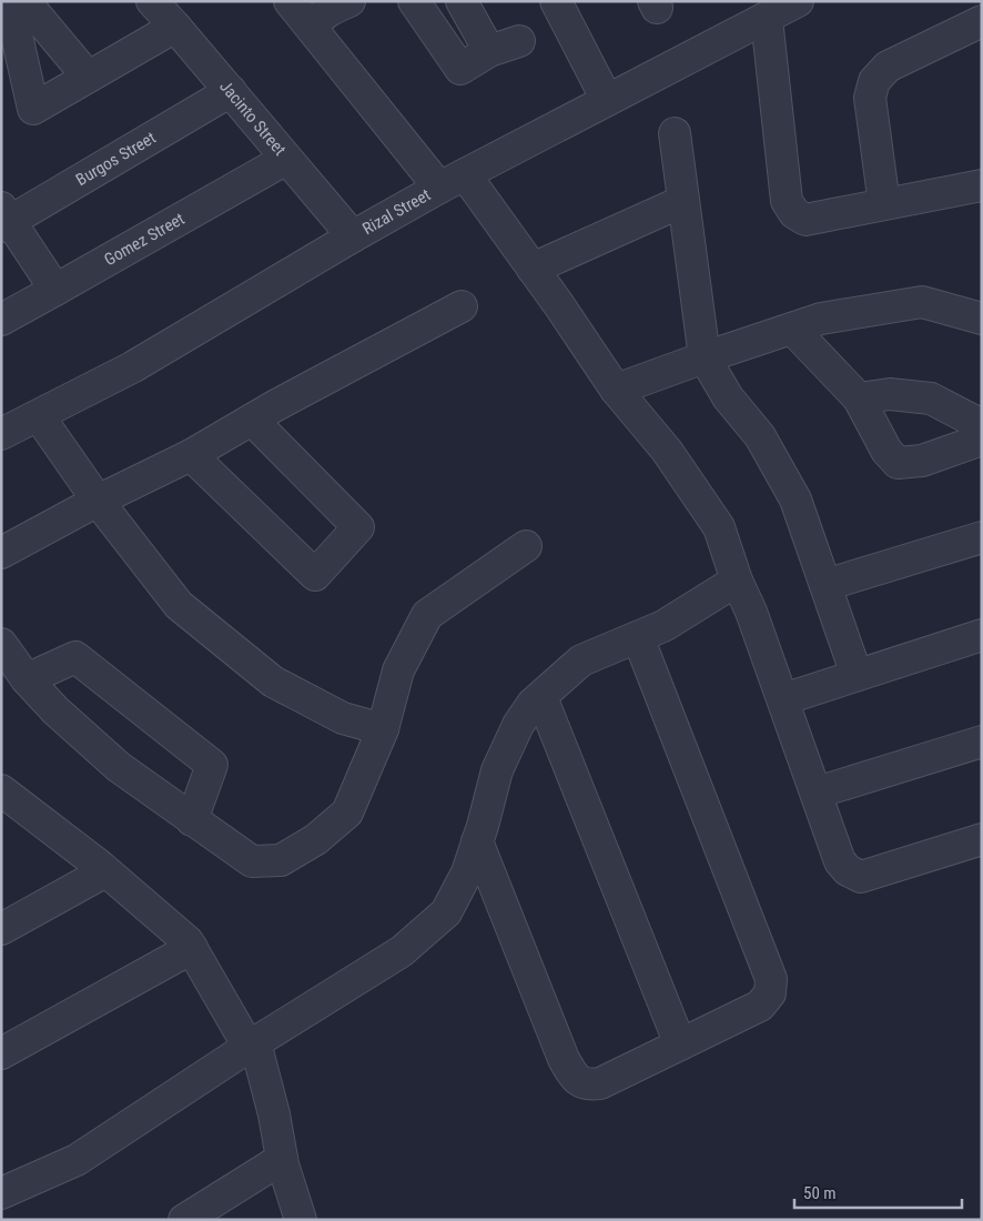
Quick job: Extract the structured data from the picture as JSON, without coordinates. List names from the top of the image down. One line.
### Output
{"streets":{"street":["Jacinto Street","Burgos Street","Rizal Street","Gomez Street"]},"crossings":[["Jacinto Street","Burgos Street"],["Jacinto Street","Rizal Street"],["Jacinto Street","Gomez Street"]],"scale_bar":"50 m"}
